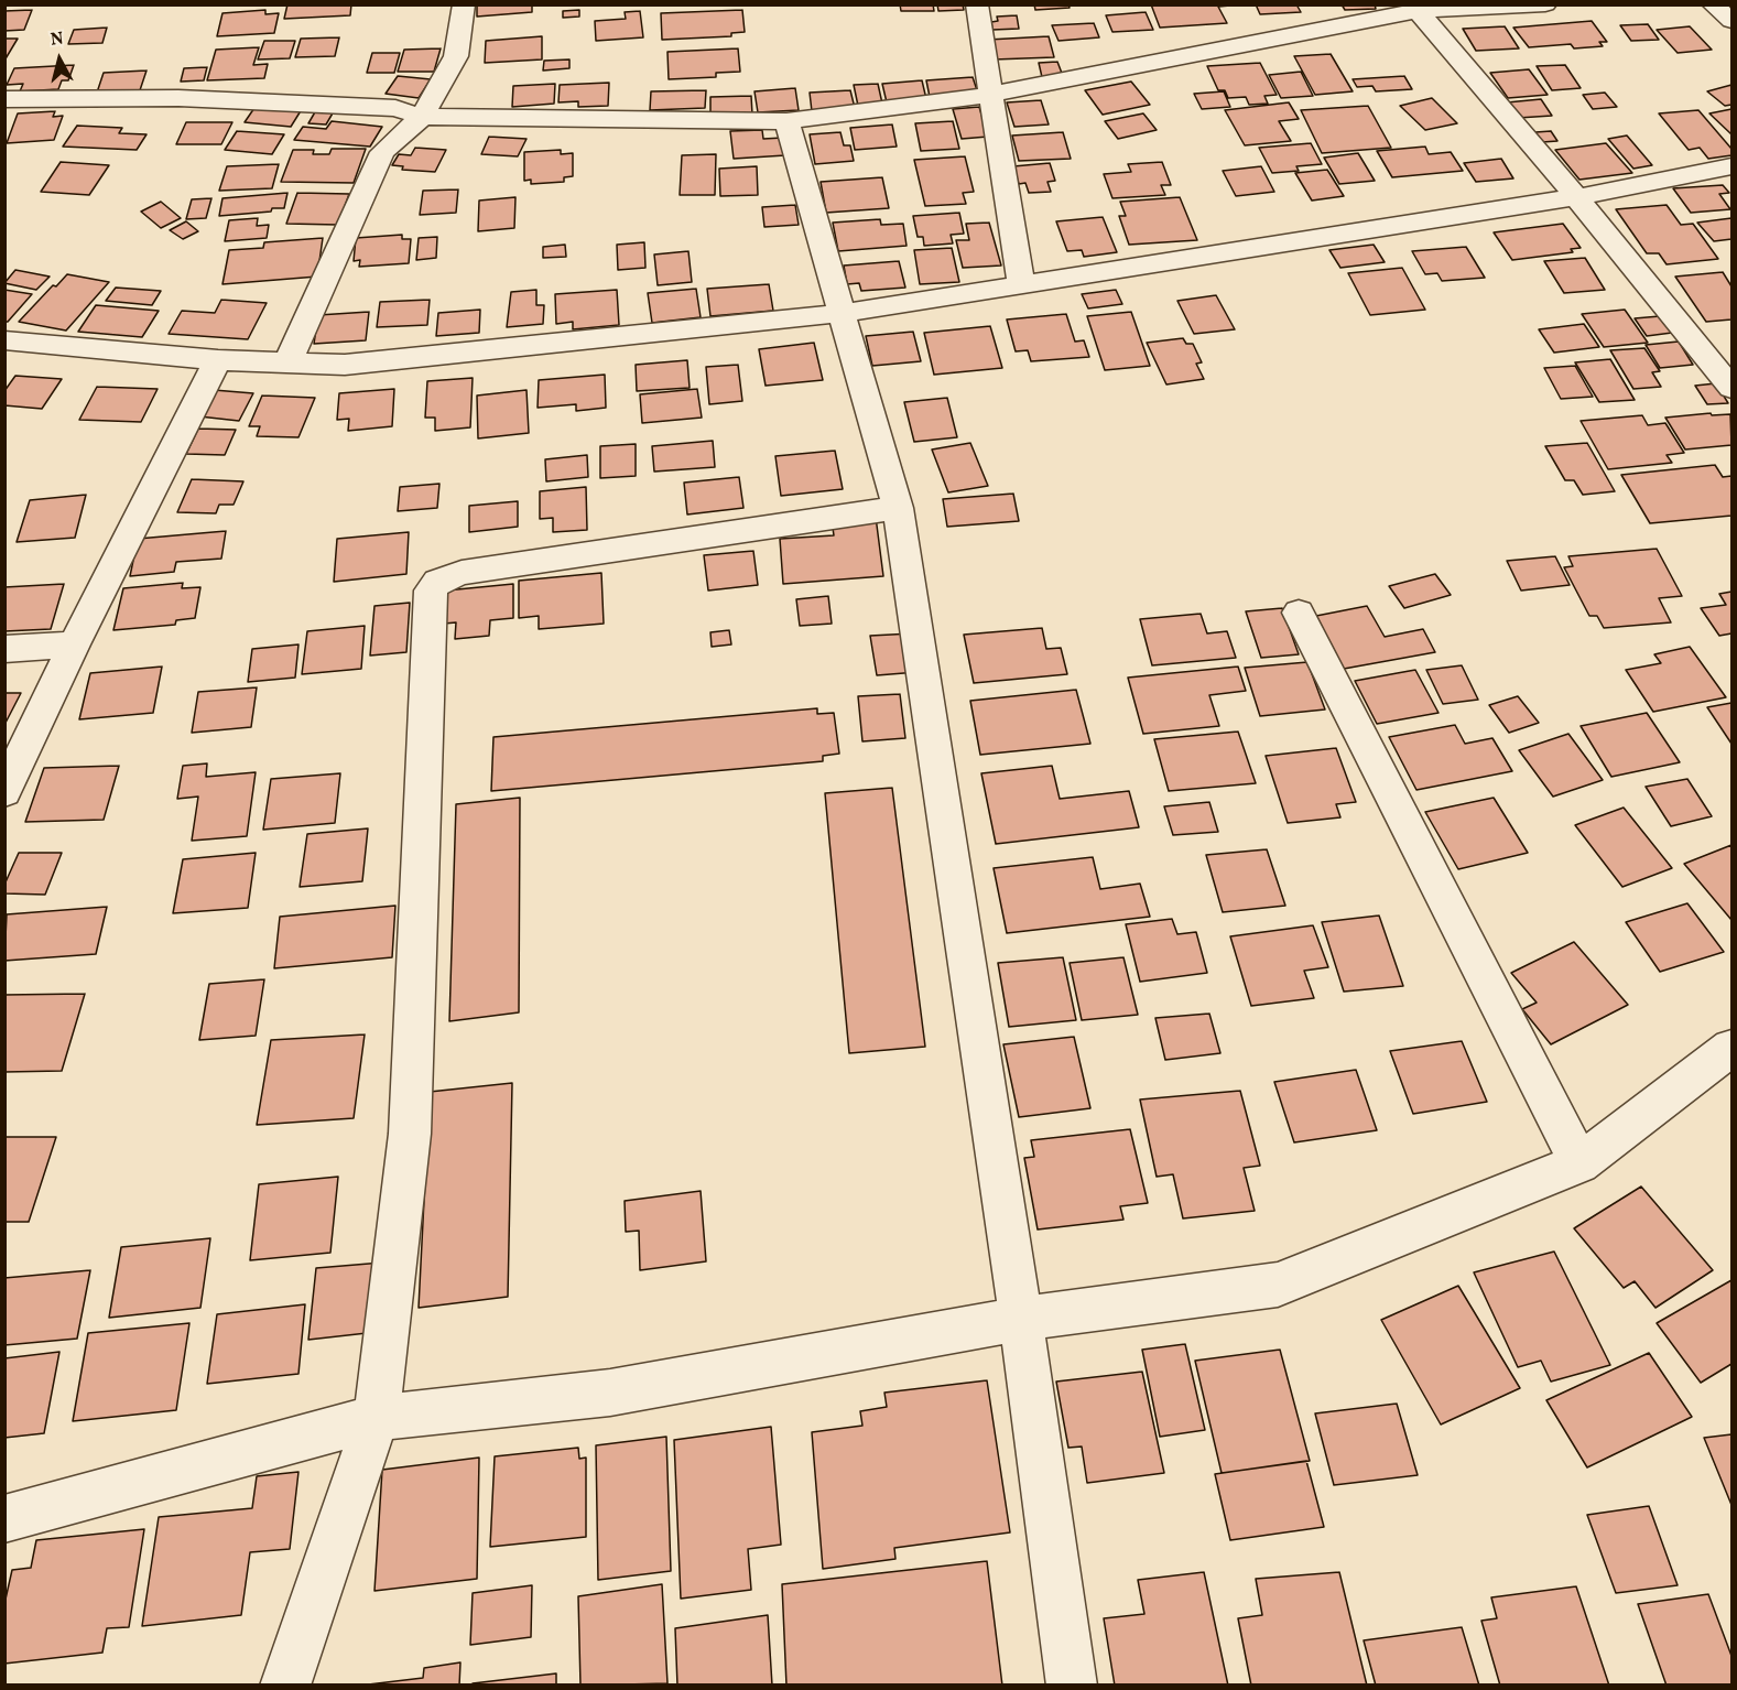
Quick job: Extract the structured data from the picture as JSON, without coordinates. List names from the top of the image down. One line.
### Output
{"north":"top"}
